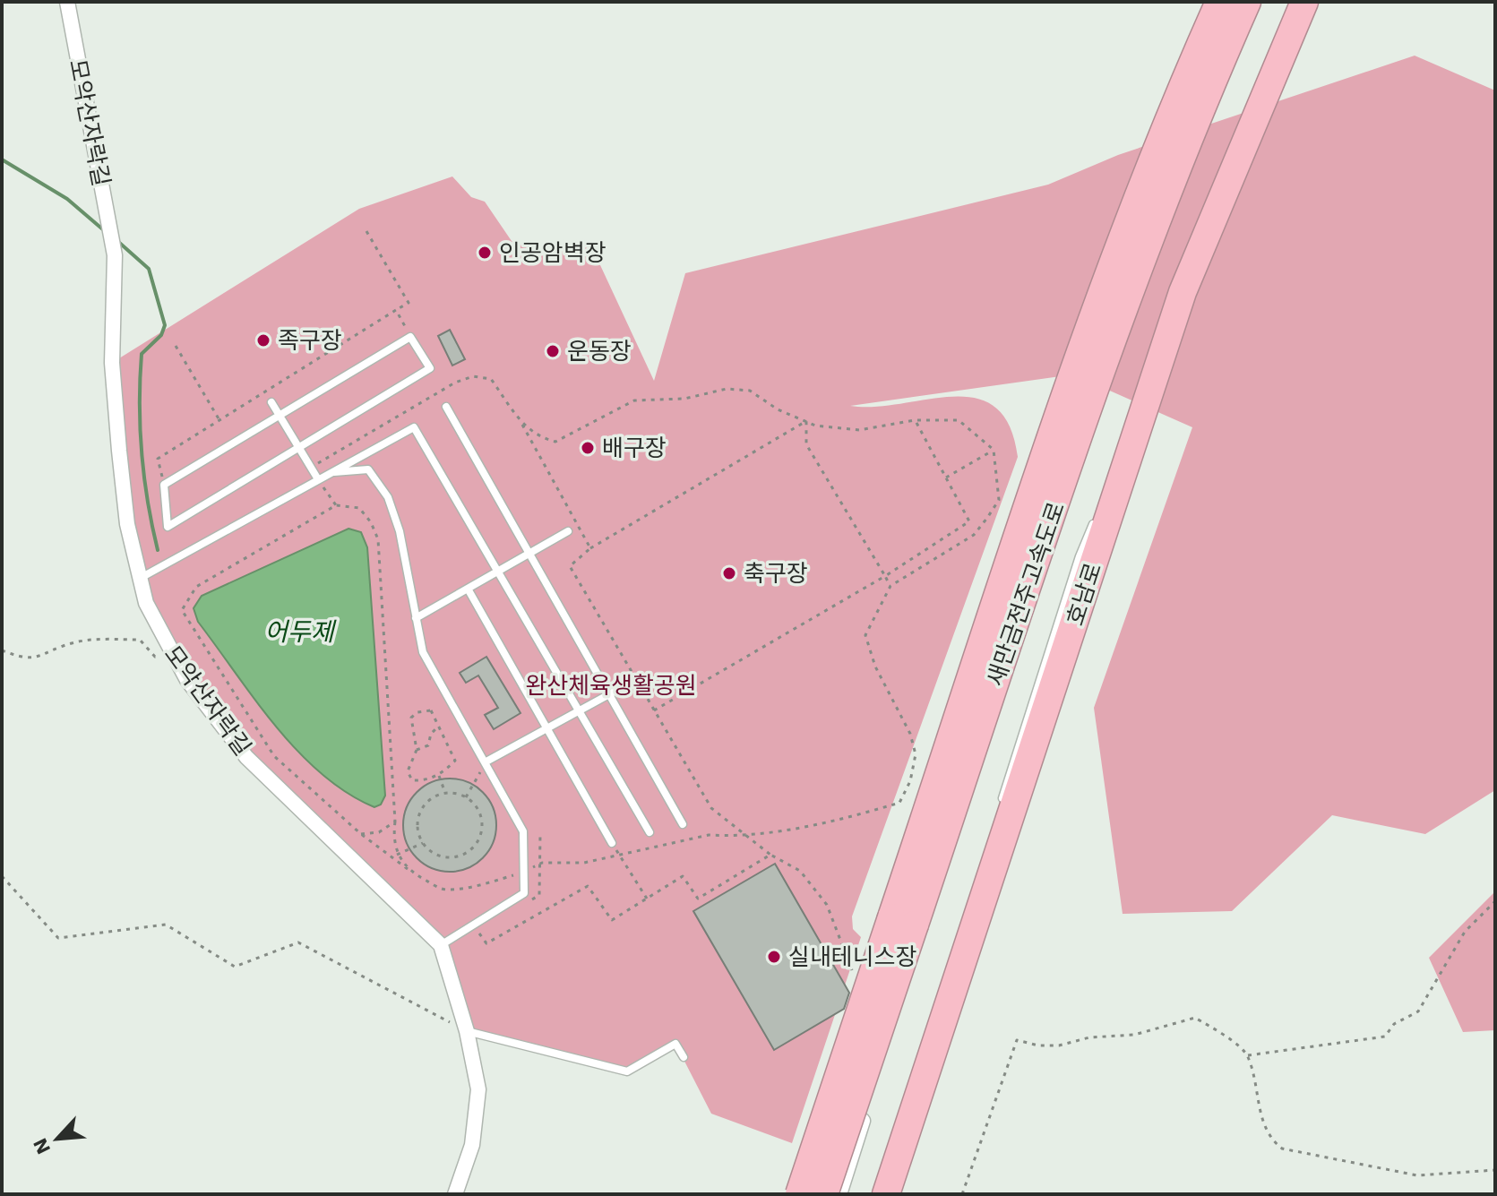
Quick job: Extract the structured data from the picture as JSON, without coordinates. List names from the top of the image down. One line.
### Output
{"streets":{"highway":["새만금전주고속도로","호남로"],"street":["모악산자락길"]},"water":["어두제"],"parks":["완산체육생활공원"],"places":["인공암벽장","족구장","운동장","배구장","축구장","실내테니스장"],"north":"bottom left"}
